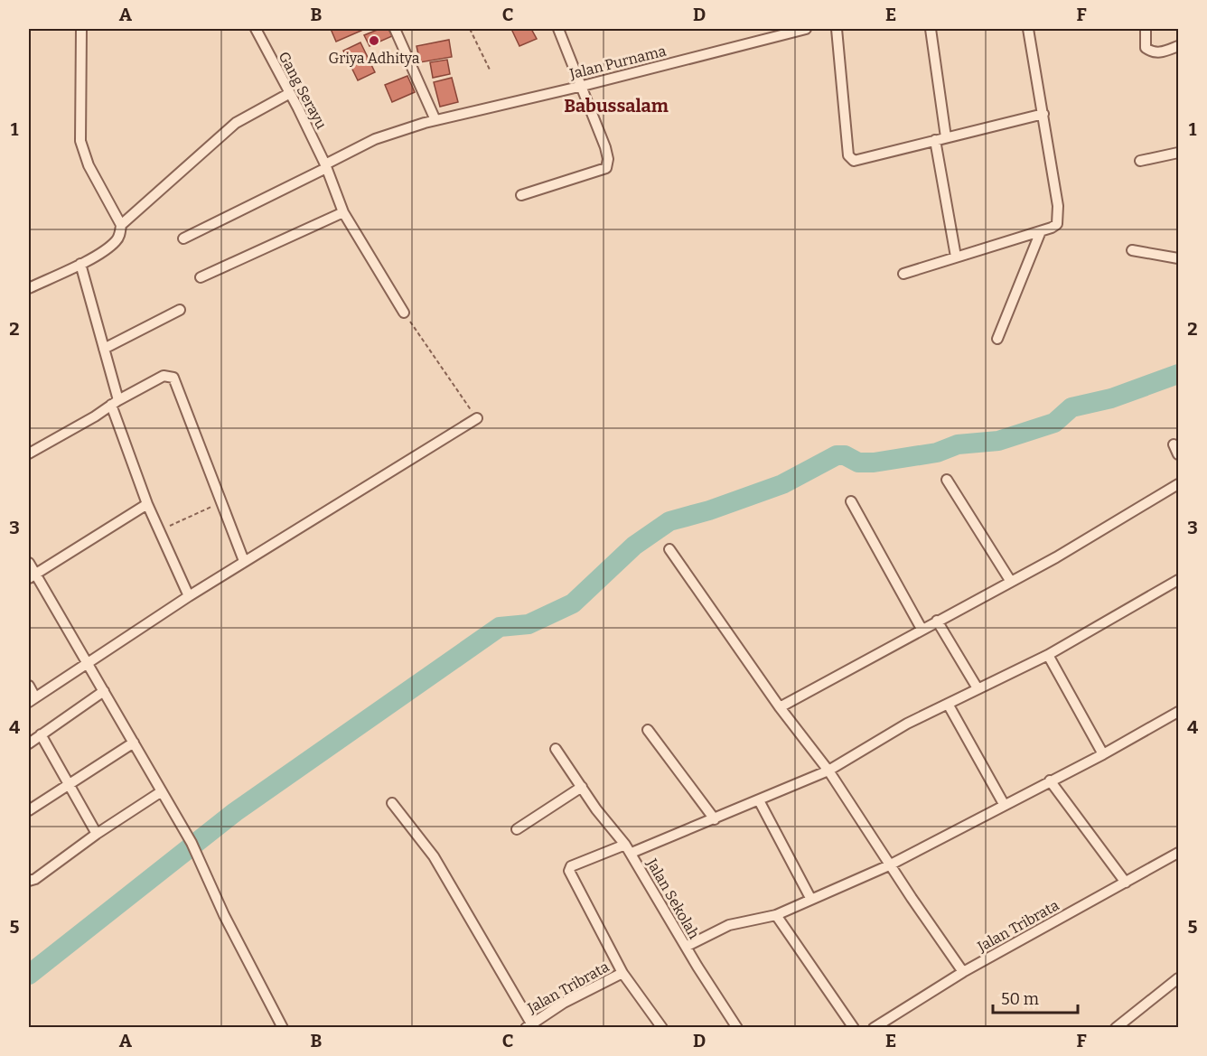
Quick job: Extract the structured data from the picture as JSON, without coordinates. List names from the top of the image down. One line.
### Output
{"streets":{"street":["Jalan Purnama","Gang Serayu","Jalan Sekolah","Jalan Tribrata"]},"crossings":[["Jalan Purnama","Gang Serayu"]],"districts":["Babussalam"],"places":["Griya Adhitya"],"scale_bar":"50 m","grid":{"columns":["A","B","C","D","E","F"],"rows":["1","2","3","4","5"]}}
